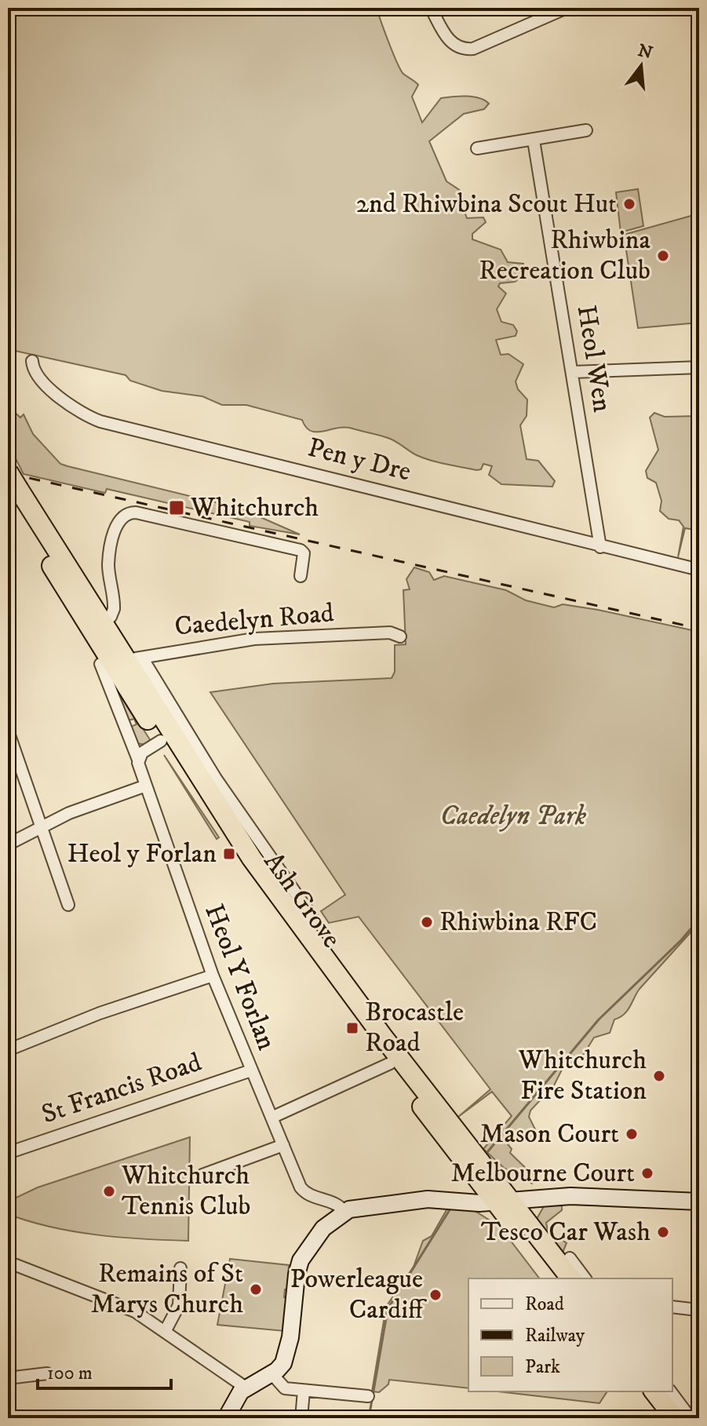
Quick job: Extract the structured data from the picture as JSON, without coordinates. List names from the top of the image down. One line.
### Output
{"streets":{"highway":["Ash Grove"],"street":["Heol Wen","Pen y Dre","Caedelyn Road","Heol Y Forlan","St Francis Road"]},"crossings":[["Heol Wen","Pen y Dre"],["Caedelyn Road","Ash Grove"],["Caedelyn Road","Heol Y Forlan"],["Ash Grove","Heol Y Forlan"],["Heol Y Forlan","St Francis Road"]],"parks":["Caedelyn Park"],"places":{"other":["2nd Rhiwbina Scout Hut","Rhiwbina Recreation Club","Rhiwbina RFC","Whitchurch Fire Station","Mason Court","Melbourne Court","Whitchurch Tennis Club","Tesco Car Wash","Remains of St Marys Church","Powerleague Cardiff"],"transit":["Whitchurch","Heol y Forlan","Brocastle Road"]},"legend":["Road","Railway","Park"],"scale_bar":"100 m","north":"top"}
